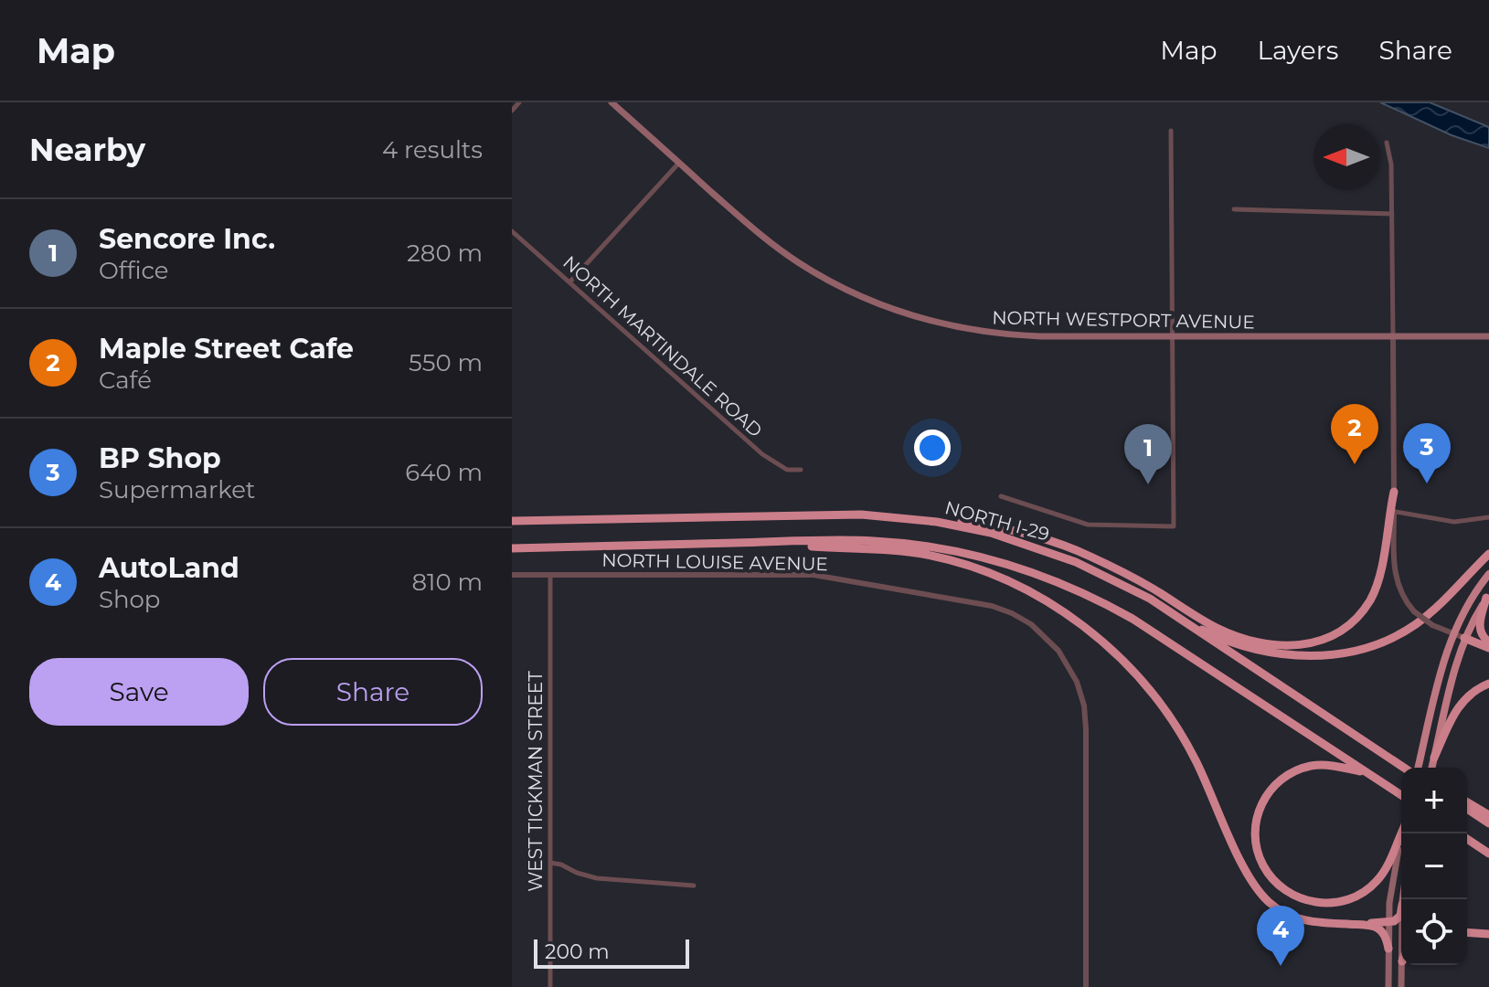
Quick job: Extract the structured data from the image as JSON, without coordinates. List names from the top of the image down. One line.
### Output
{"streets":{"highway":["NORTH I-29"],"main road":["NORTH WESTPORT AVENUE"],"street":["NORTH MARTINDALE ROAD","NORTH LOUISE AVENUE","WEST TICKMAN STREET"]},"crossings":[["NORTH LOUISE AVENUE","WEST TICKMAN STREET"]],"scale_bar":"200 m","north":"left","page":{"header":"Map","nav":["Map","Layers","Share"],"heading":["Nearby","4 results"],"list":[{"mark":"1","name":"Sencore Inc.","note":"Office","value":"280 m"},{"mark":"2","name":"Maple Street Cafe","note":"Café","value":"550 m"},{"mark":"3","name":"BP Shop","note":"Supermarket","value":"640 m"},{"mark":"4","name":"AutoLand","note":"Shop","value":"810 m"}],"pins":["2","3","1","4"],"buttons":["Save","Share"],"map_buttons":["+","−"],"scale":"200 m"}}
